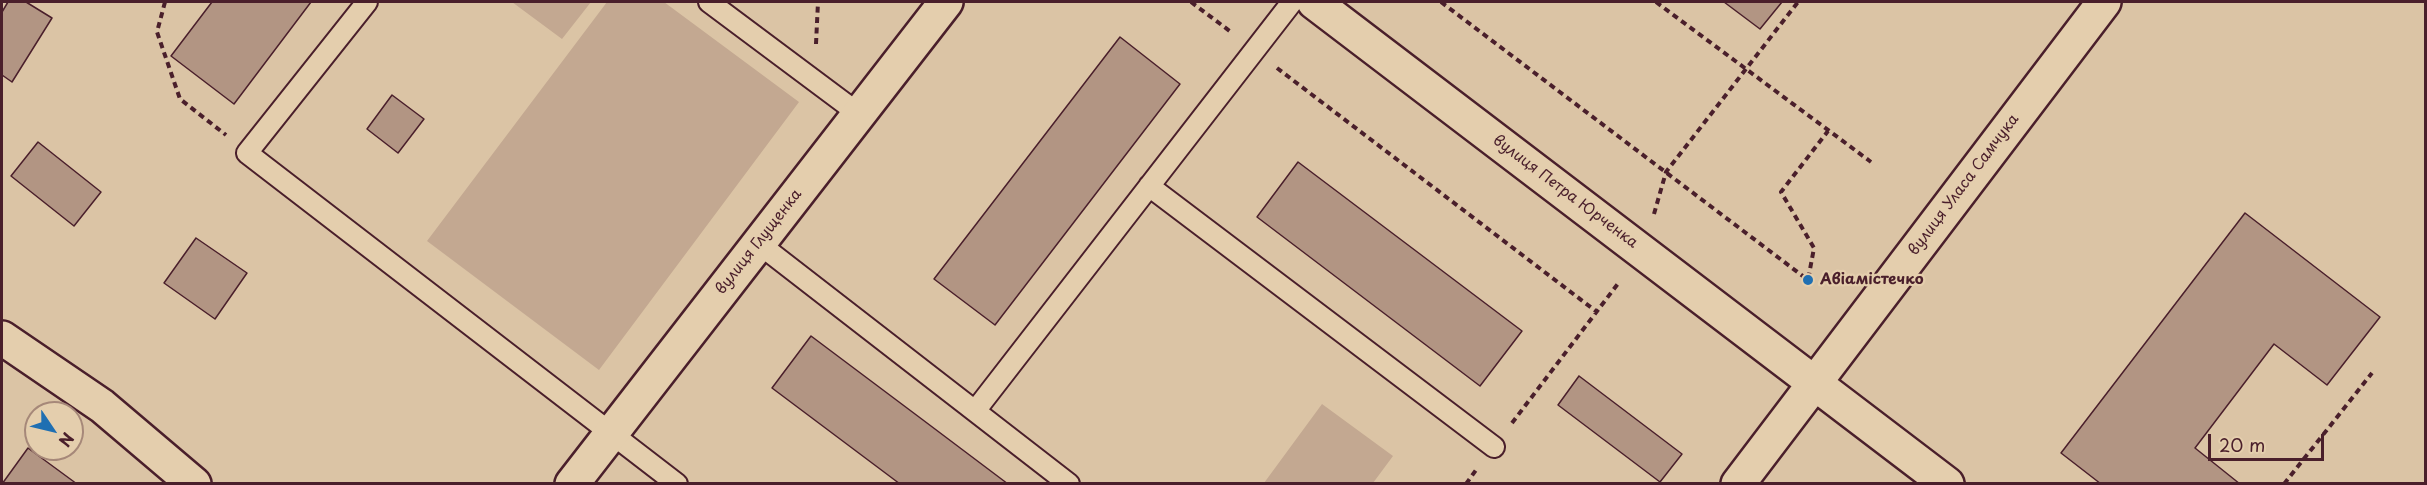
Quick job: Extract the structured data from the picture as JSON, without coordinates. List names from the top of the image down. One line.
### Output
{"streets":{"street":["вулиця Уласа Самчука","вулиця Петра Юрченка","вулиця Глущенка"]},"crossings":[["вулиця Уласа Самчука","вулиця Петра Юрченка"]],"places":["Авіамістечко"],"scale_bar":"20 m","north":"bottom right"}
